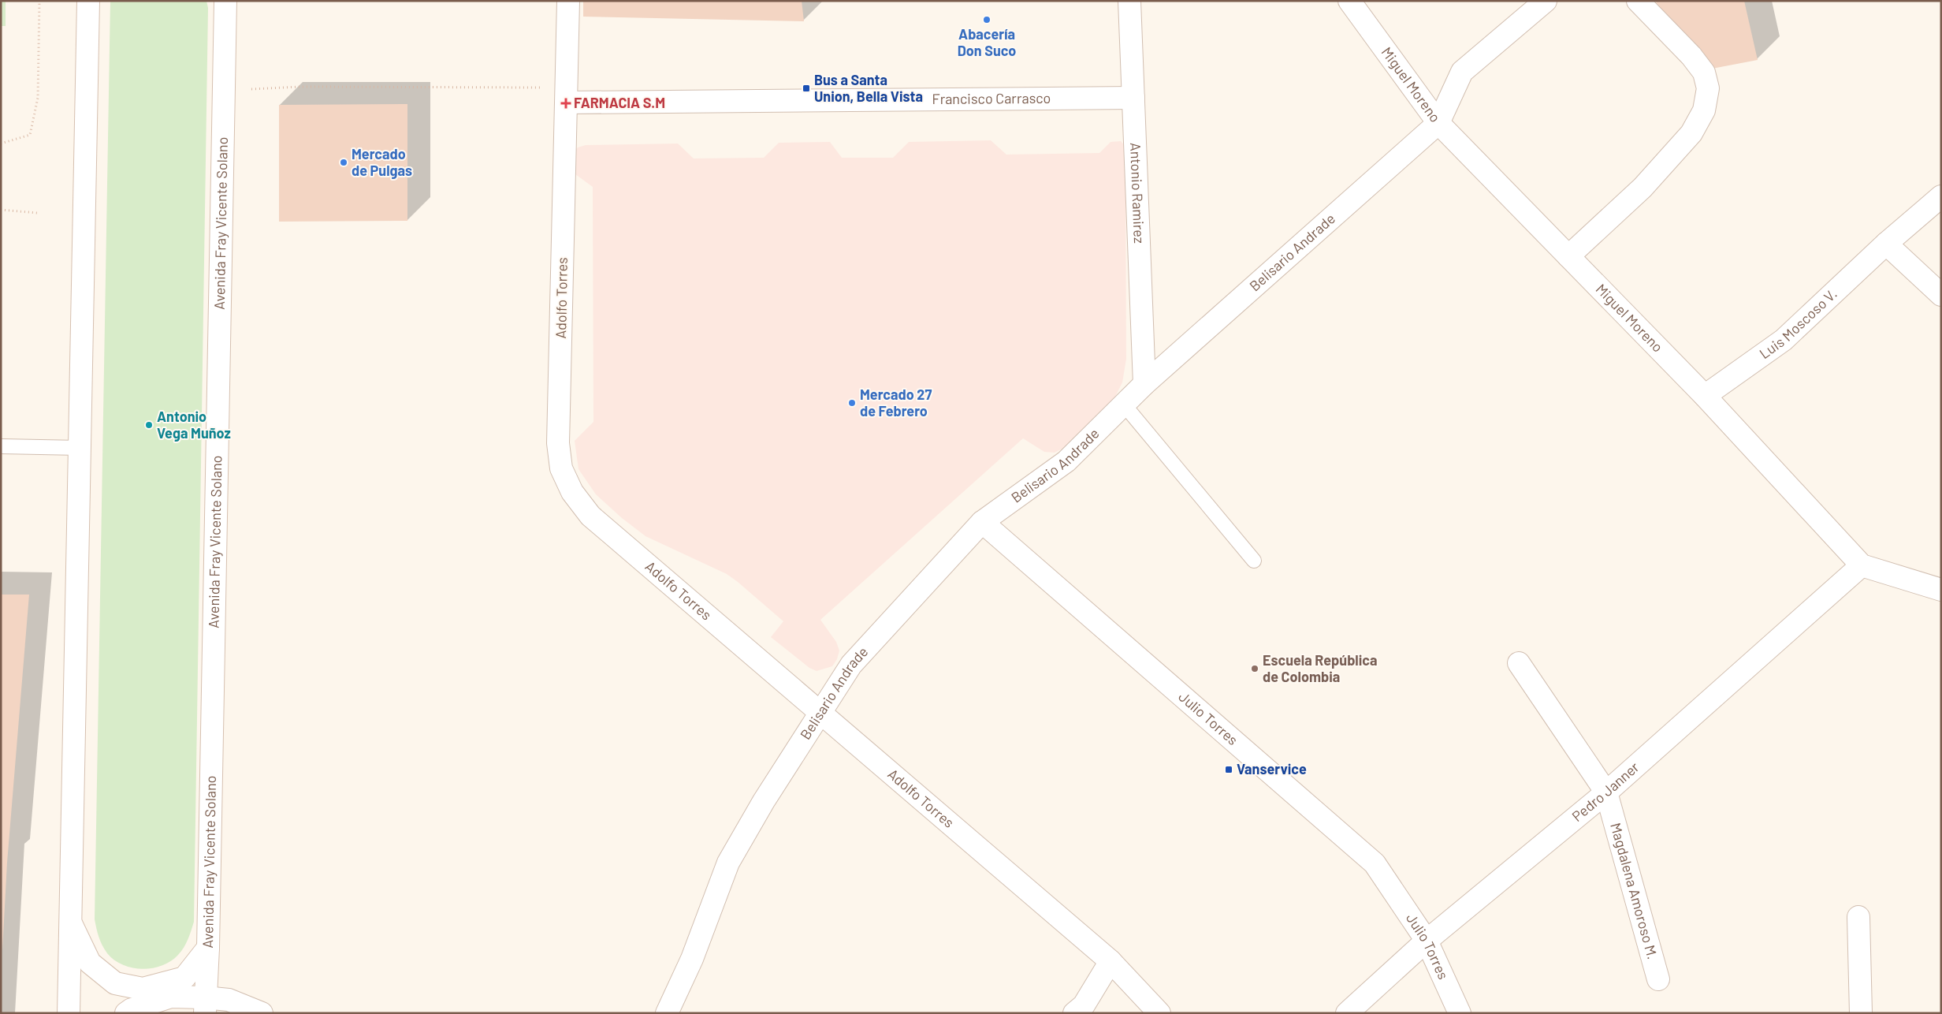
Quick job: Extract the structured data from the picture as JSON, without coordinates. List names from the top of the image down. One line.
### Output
{"streets":{"street":["Miguel Moreno","Francisco Carrasco","Antonio Ramirez","Avenida Fray Vicente Solano","Belisario Andrade","Adolfo Torres","Luis Moscoso V.","Julio Torres","Pedro Janner","Magdalena Amoroso M."]},"crossings":[["Miguel Moreno","Belisario Andrade"],["Miguel Moreno","Luis Moscoso V."],["Miguel Moreno","Pedro Janner"],["Francisco Carrasco","Antonio Ramirez"],["Francisco Carrasco","Adolfo Torres"],["Antonio Ramirez","Belisario Andrade"],["Belisario Andrade","Adolfo Torres"],["Belisario Andrade","Julio Torres"],["Julio Torres","Pedro Janner"],["Pedro Janner","Magdalena Amoroso M."]],"places":{"other":["Abacería Don Suco","Mercado de Pulgas","Mercado 27 de Febrero","Antonio Vega Muñoz","Escuela República de Colombia"],"transit":["Bus a Santa Union, Bella Vista","Vanservice"],"health":["FARMACIA S.M"]}}
